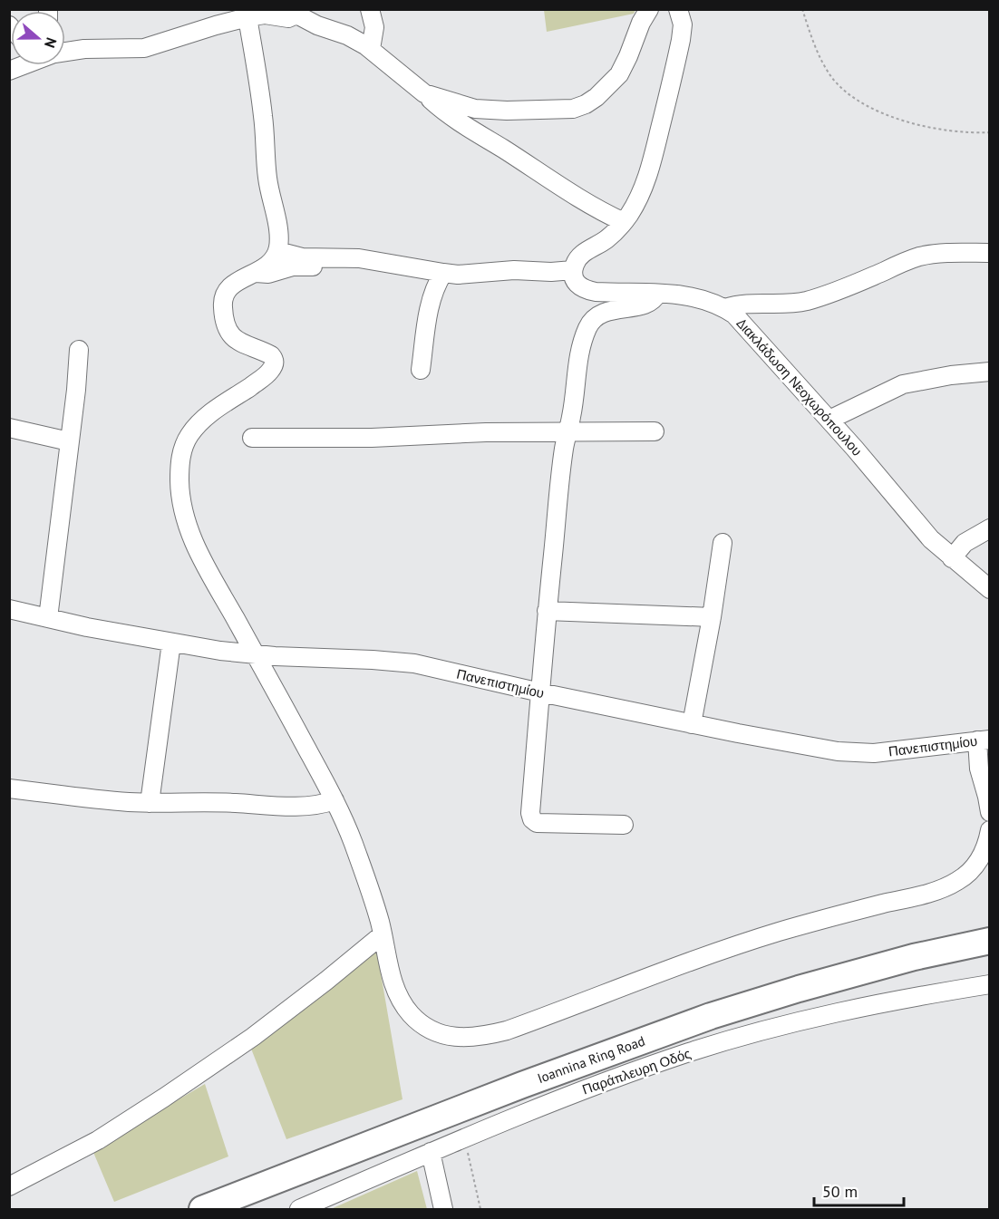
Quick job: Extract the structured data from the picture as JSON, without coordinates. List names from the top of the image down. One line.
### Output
{"streets":{"highway":["Ioannina Ring Road"],"street":["Διακλάδωση Νεοχωρόπουλου","Πανεπιστημίου","Παράπλευρη Οδός"]},"scale_bar":"50 m","north":"right"}
